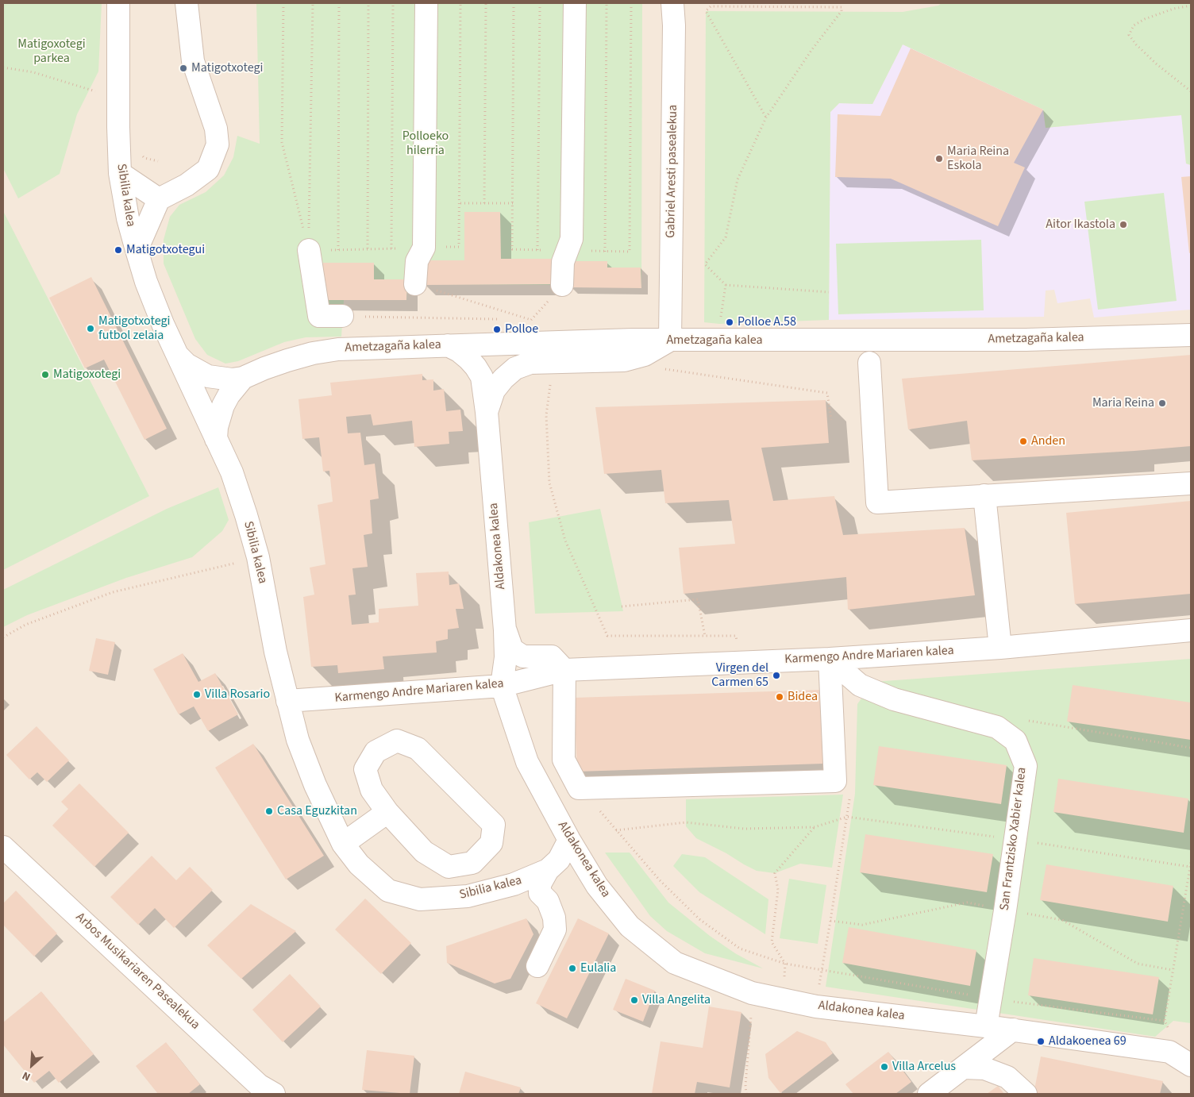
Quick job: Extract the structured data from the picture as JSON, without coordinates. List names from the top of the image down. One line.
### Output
{"streets":{"street":["Gabriel Aresti pasealekua","Sibilia kalea","Ametzagaña kalea","Aldakonea kalea","Karmengo Andre Mariaren kalea","San Frantzisko Xabier kalea","Arbos Musikariaren Pasealekua"]},"crossings":[["Gabriel Aresti pasealekua","Ametzagaña kalea"],["Sibilia kalea","Ametzagaña kalea"],["Sibilia kalea","Aldakonea kalea"],["Sibilia kalea","Karmengo Andre Mariaren kalea"],["Ametzagaña kalea","Aldakonea kalea"],["Aldakonea kalea","Karmengo Andre Mariaren kalea"],["Aldakonea kalea","San Frantzisko Xabier kalea"],["Karmengo Andre Mariaren kalea","San Frantzisko Xabier kalea"]],"parks":["Matigoxotegi parkea","Polloeko hilerria"],"places":["Matigotxotegi","Maria Reina Eskola","Aitor Ikastola","Matigotxotegui","Polloe A.58","Matigotxotegi futbol zelaia","Polloe","Matigoxotegi","Maria Reina","Anden","Virgen del Carmen 65","Villa Rosario","Bidea","Casa Eguzkitan","Eulalia","Villa Angelita","Aldakoenea 69","Villa Arcelus"],"north":"bottom left"}
